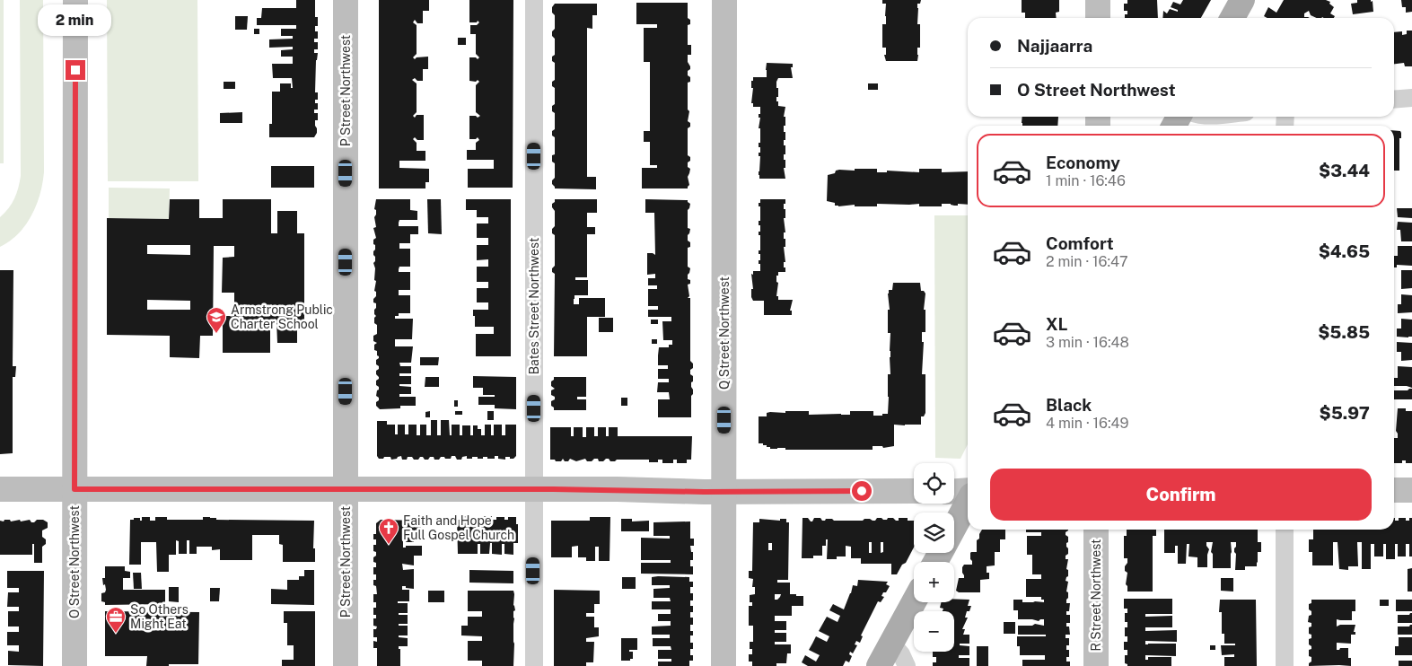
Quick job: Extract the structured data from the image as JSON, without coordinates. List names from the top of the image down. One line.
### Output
{"streets":{"street":["P Street Northwest","Bates Street Northwest","Q Street Northwest","O Street Northwest","R Street Northwest"]},"places":{"school or university":["Armstrong Public Charter School"],"church":["Faith and Hope Full Gospel Church"],"office":["So Others Might Eat"]},"page":{"bubble":"2 min","banner":["Najjaarra","O Street Northwest"],"list":[{"name":"Economy","note":"1 min · 16:46","value":"$3.44"},{"name":"Comfort","note":"2 min · 16:47","value":"$4.65"},{"name":"XL","note":"3 min · 16:48","value":"$5.85"},{"name":"Black","note":"4 min · 16:49","value":"$5.97"}],"buttons":"Confirm","map_buttons":["+","−"]}}
